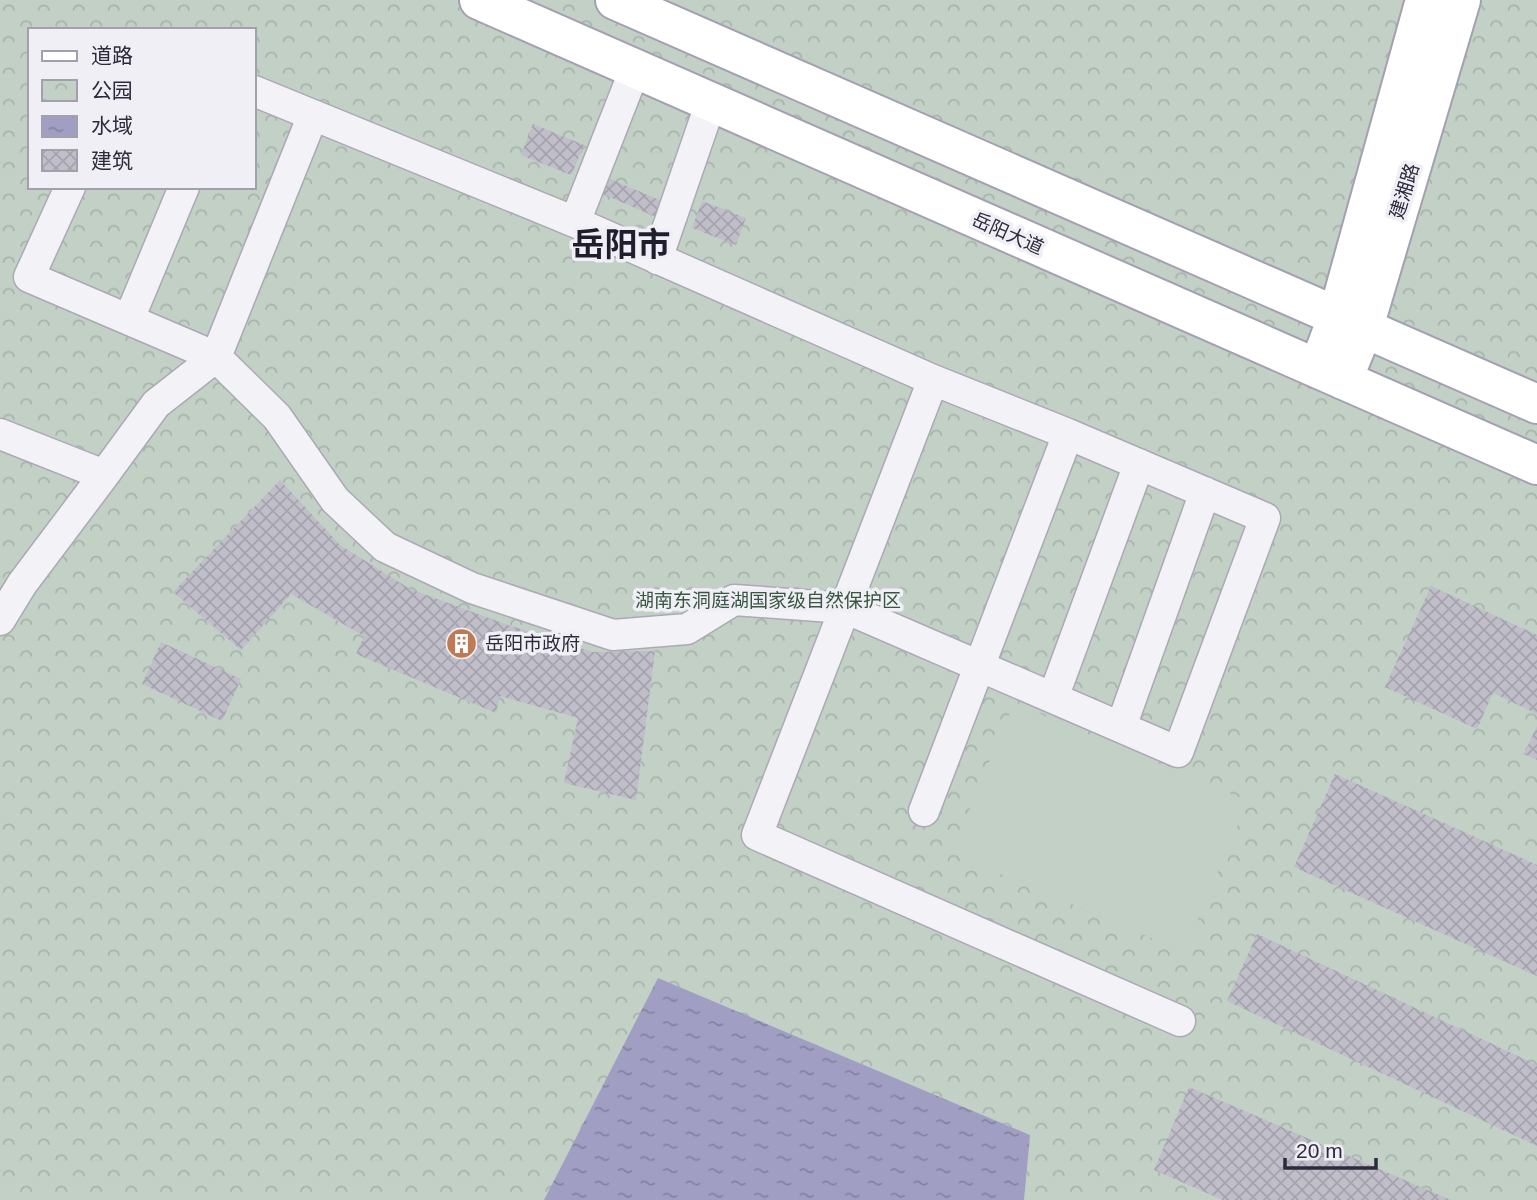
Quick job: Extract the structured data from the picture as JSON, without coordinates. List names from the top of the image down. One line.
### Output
{"streets":{"main road":["建湘路","岳阳大道"]},"crossings":[["建湘路","岳阳大道"]],"districts":["岳阳市"],"parks":["湖南东洞庭湖国家级自然保护区"],"places":{"building":["岳阳市政府"]},"legend":["道路","公园","水域","建筑"],"scale_bar":"20 m"}
